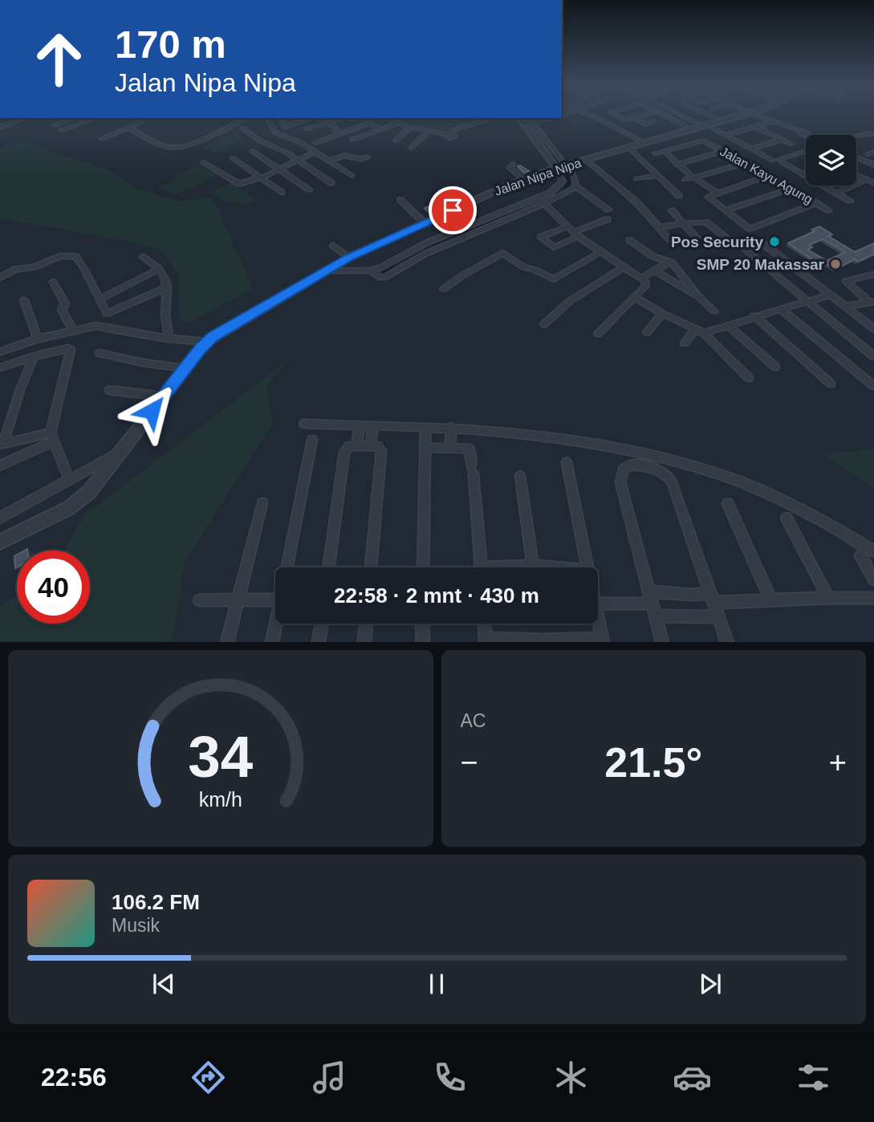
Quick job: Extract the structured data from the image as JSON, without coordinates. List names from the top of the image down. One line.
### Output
{"streets":{"street":["Jalan Kayu Agung","Jalan Nipa Nipa"]},"places":["Pos Security","SMP 20 Makassar"],"page":{"turn":["170 m","Jalan Nipa Nipa"],"limit":"40","trip":"22:58 · 2 mnt · 430 m","tile":"AC","heat":["−","21.5°","+"],"song":["106.2 FM","Musik"],"tabs":"22:56","gauge":["34","km/h"]}}
